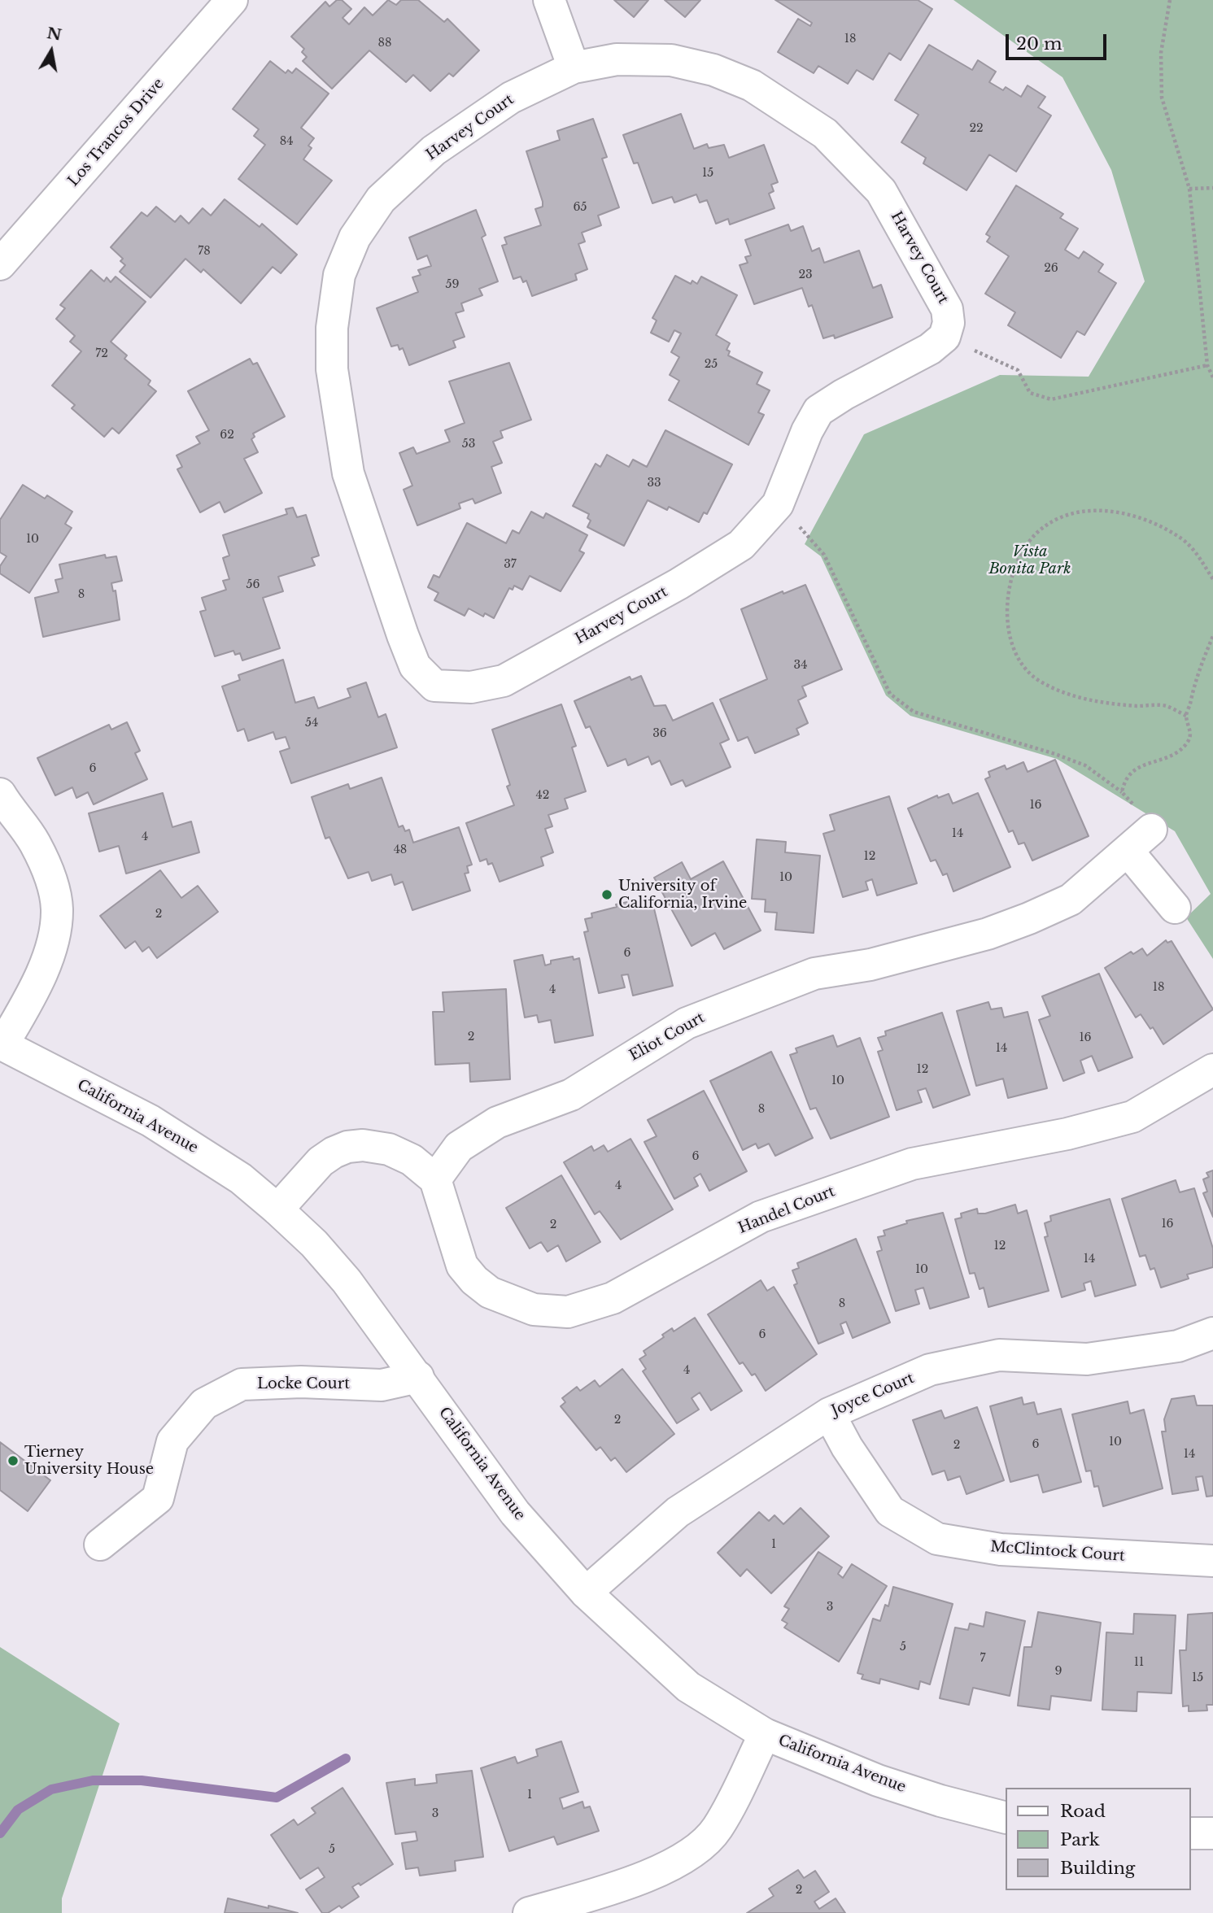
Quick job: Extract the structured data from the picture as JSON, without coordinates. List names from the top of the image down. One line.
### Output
{"streets":{"street":["Harvey Court","Los Trancos Drive","Eliot Court","California Avenue","Handel Court","Locke Court","Joyce Court","McClintock Court"]},"crossings":[["Eliot Court","Handel Court"],["California Avenue","Locke Court"],["California Avenue","Joyce Court"],["Joyce Court","McClintock Court"]],"parks":["Vista Bonita Park"],"places":["University of California, Irvine","Tierney University House"],"house_numbers":["18","88","22","84","15","65","78","26","23","59","72","25","62","53","33","10","37","56","8","34","54","36","6","42","16","14","4","48","12","10","2","6","18","4","2","16","14","12","10","8","6","4","16","2","12","14","10","8","6","4","2","10","6","2","14","1","3","5","7","11","9","15","1","3","5","2"],"legend":["Road","Park","Building"],"scale_bar":"20 m","north":"top"}
